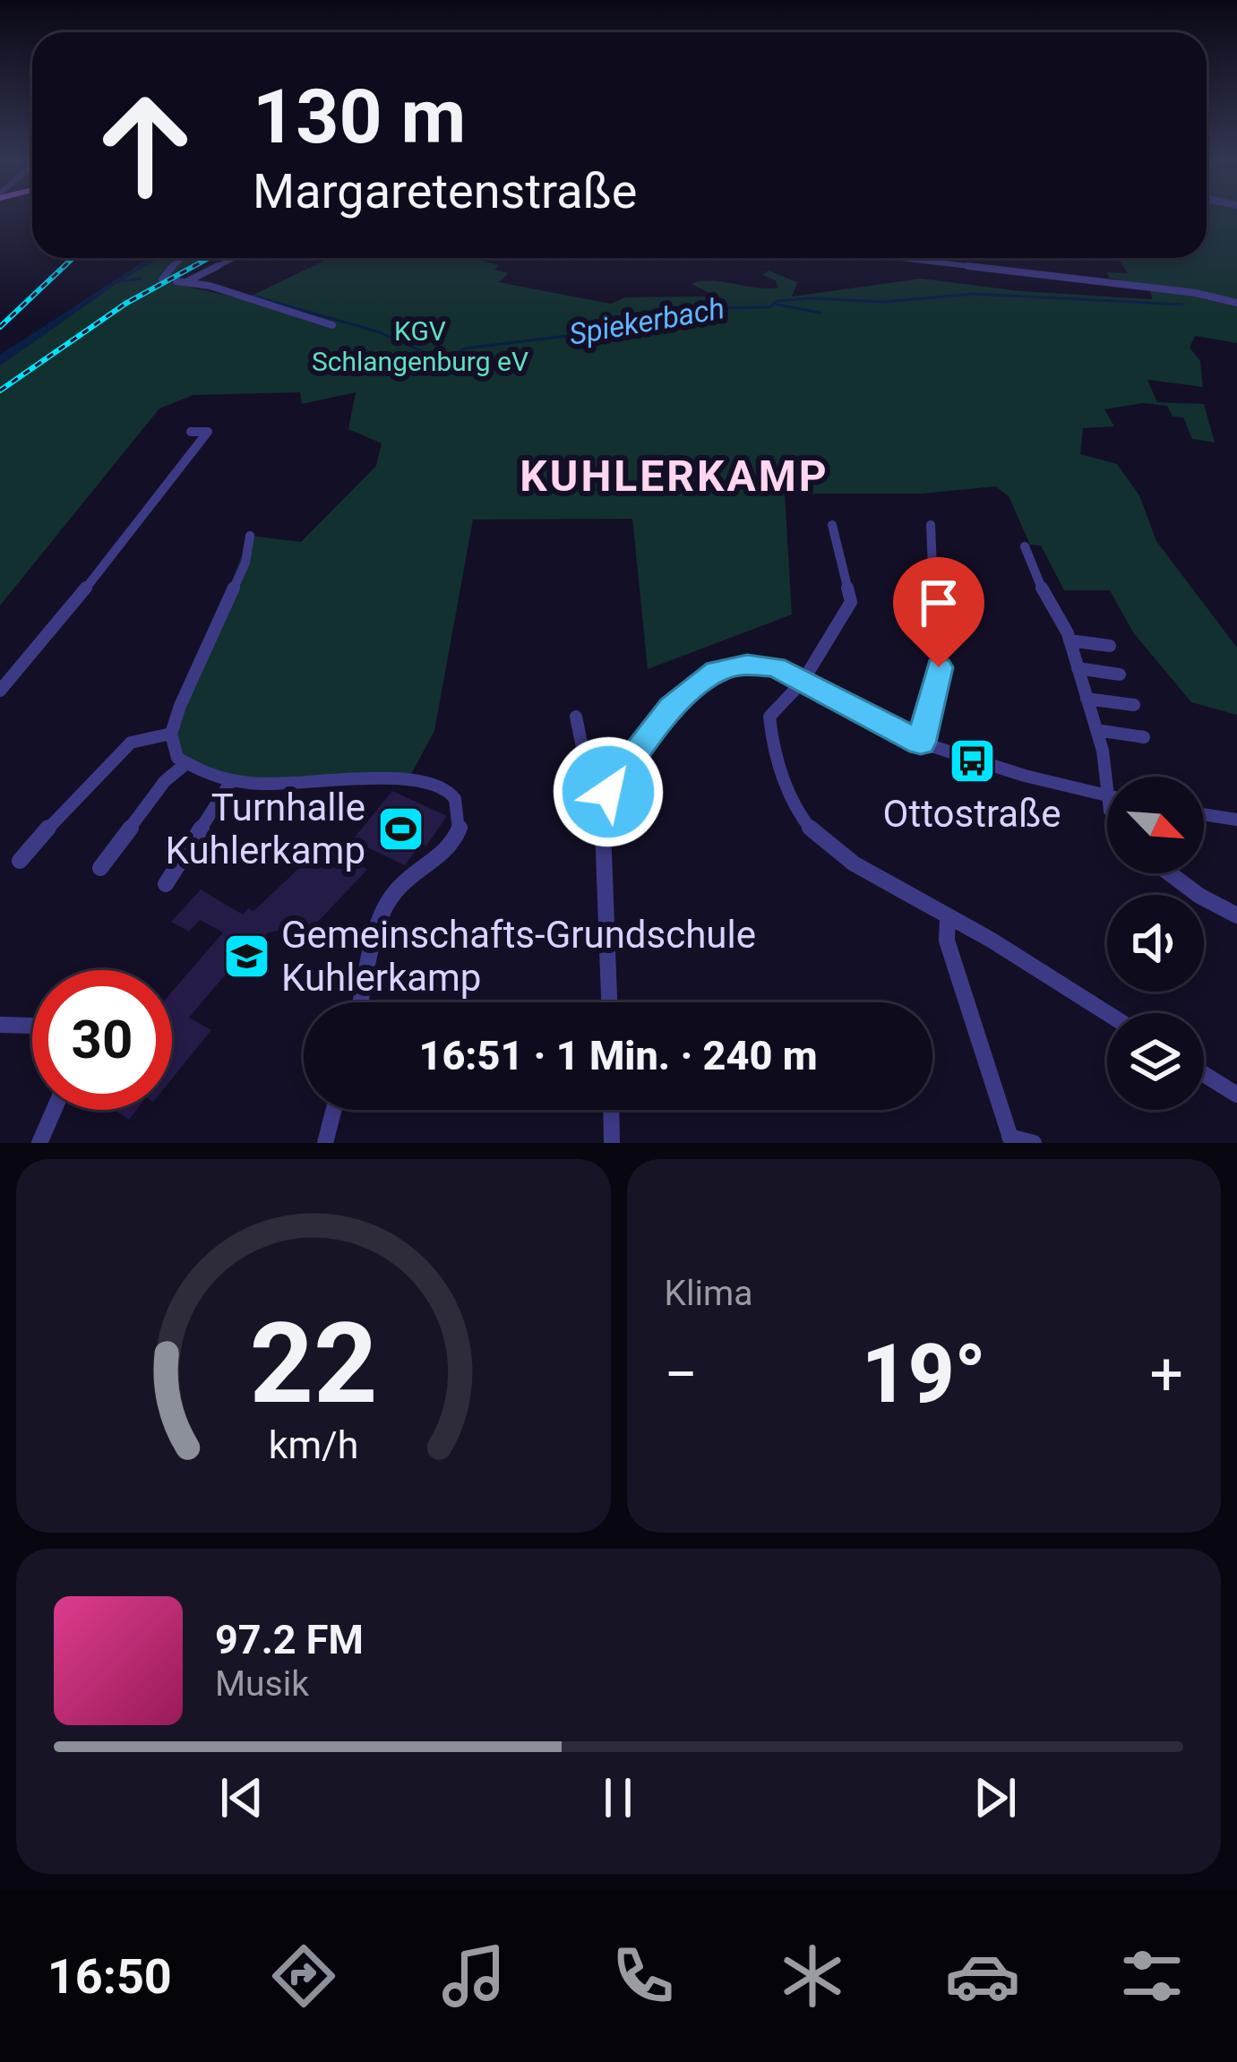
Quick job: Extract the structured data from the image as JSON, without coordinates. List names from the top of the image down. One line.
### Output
{"districts":["KUHLERKAMP"],"water":["Spiekerbach"],"parks":["KGV Schlangenburg eV"],"places":{"bus stop":["Ottostraße"],"sports":["Turnhalle Kuhlerkamp"],"school or university":["Gemeinschafts-Grundschule Kuhlerkamp"]},"north":"bottom right","page":{"turn":["130 m","Margaretenstraße"],"limit":"30","trip":"16:51 · 1 Min. · 240 m","tile":"Klima","heat":["−","19°","+"],"song":["97.2 FM","Musik"],"tabs":"16:50","gauge":["22","km/h"]}}
